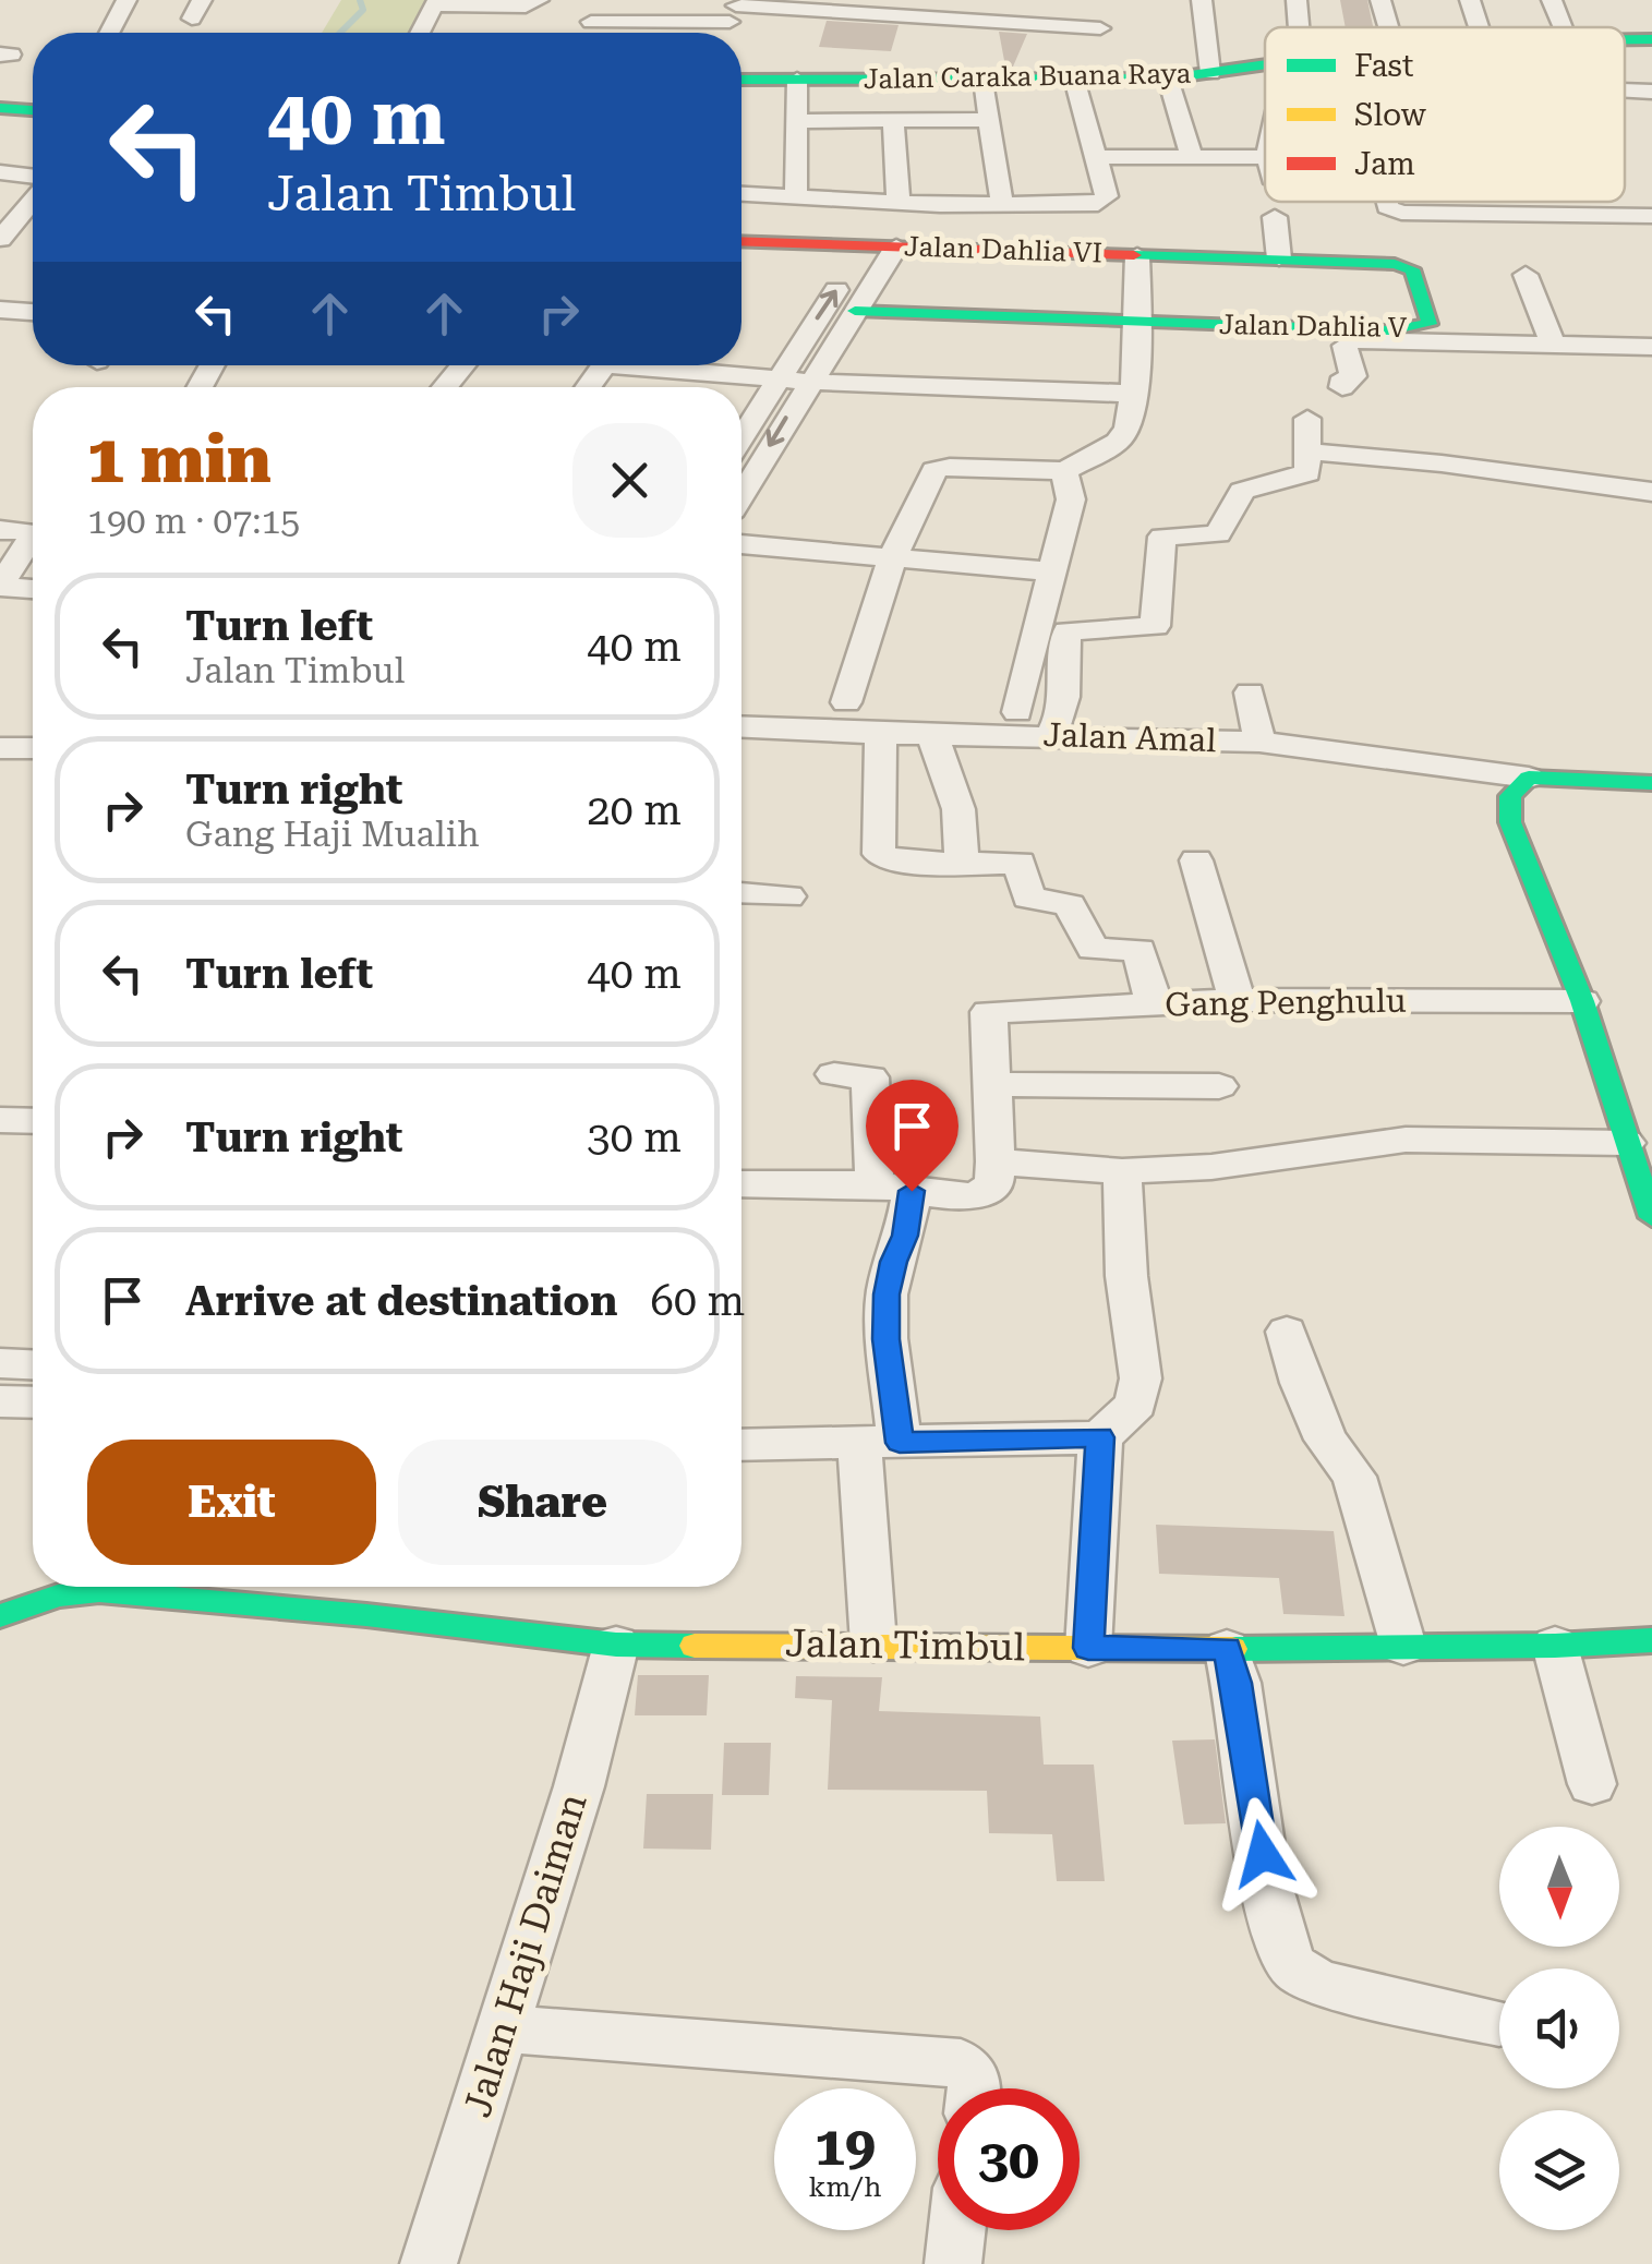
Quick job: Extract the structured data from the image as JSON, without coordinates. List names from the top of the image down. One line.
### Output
{"streets":{"street":["Jalan Caraka Buana Raya","Jalan Dahlia VI","Jalan Dahlia V","Jalan Amal","Gang Penghulu","Jalan Timbul","Jalan Haji Daiman"]},"crossings":[["Jalan Dahlia VI","Jalan Dahlia V"],["Jalan Timbul","Jalan Haji Daiman"]],"legend":["Fast","Slow","Jam"],"north":"bottom","page":{"turn":["40 m","Jalan Timbul"],"heading":["1 min","190 m · 07:15"],"list":[{"name":"Turn left","note":"Jalan Timbul","value":"40 m"},{"name":"Turn right","note":"Gang Haji Mualih","value":"20 m"},{"name":"Turn left","value":"40 m"},{"name":"Turn right","value":"30 m"},{"name":"Arrive at destination","value":"60 m"}],"buttons":["Exit","Share"],"speed":"19 km/h","limit":"30"}}
